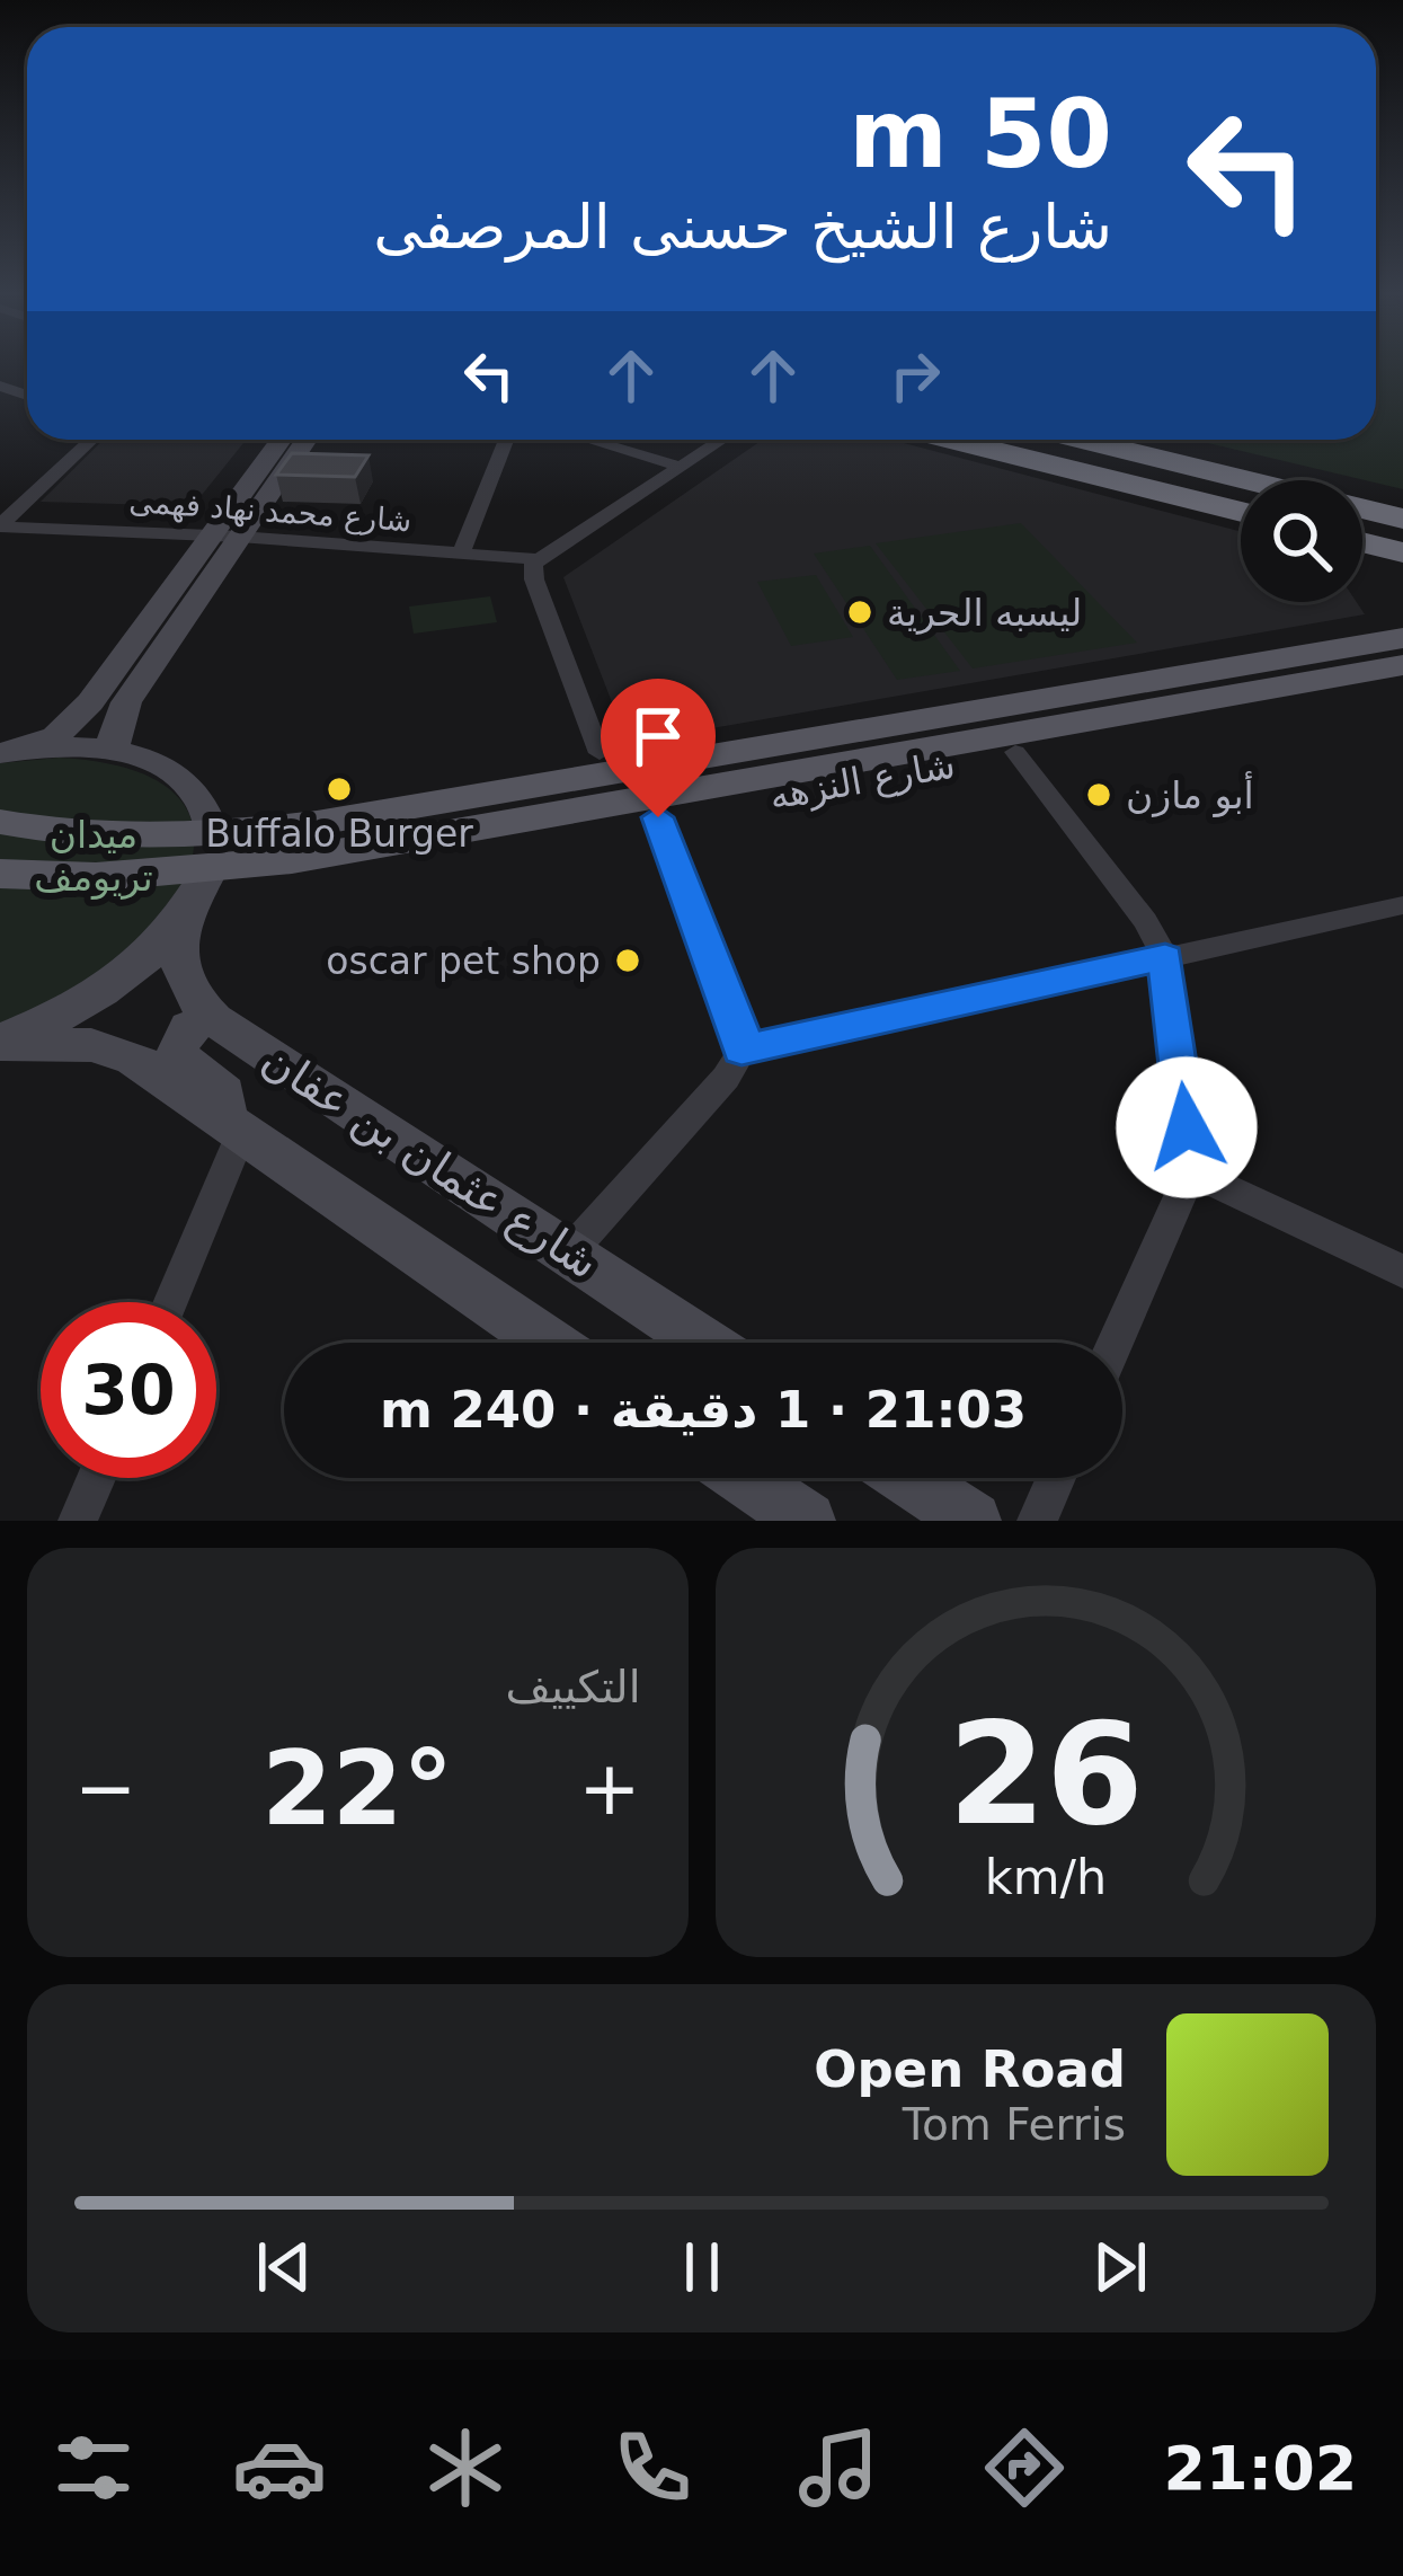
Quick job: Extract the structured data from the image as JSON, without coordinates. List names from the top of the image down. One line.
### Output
{"streets":{"main road":["شارع النزهه"],"street":["شارع محمد نهاد فهمى","شارع عثمان بن عفان"]},"parks":["ميدان تريومف"],"places":["ليسبه الحرية","Buffalo Burger","أبو مازن","oscar pet shop"],"page":{"turn":["50 m","شارع الشيخ حسنى المرصفى"],"limit":"30","trip":"21:03 · 1 دقيقة · 240 m","tile":"التكييف","heat":["−","22°","+"],"song":["Open Road","Tom Ferris"],"tabs":"21:02","gauge":["26","km/h"]}}
